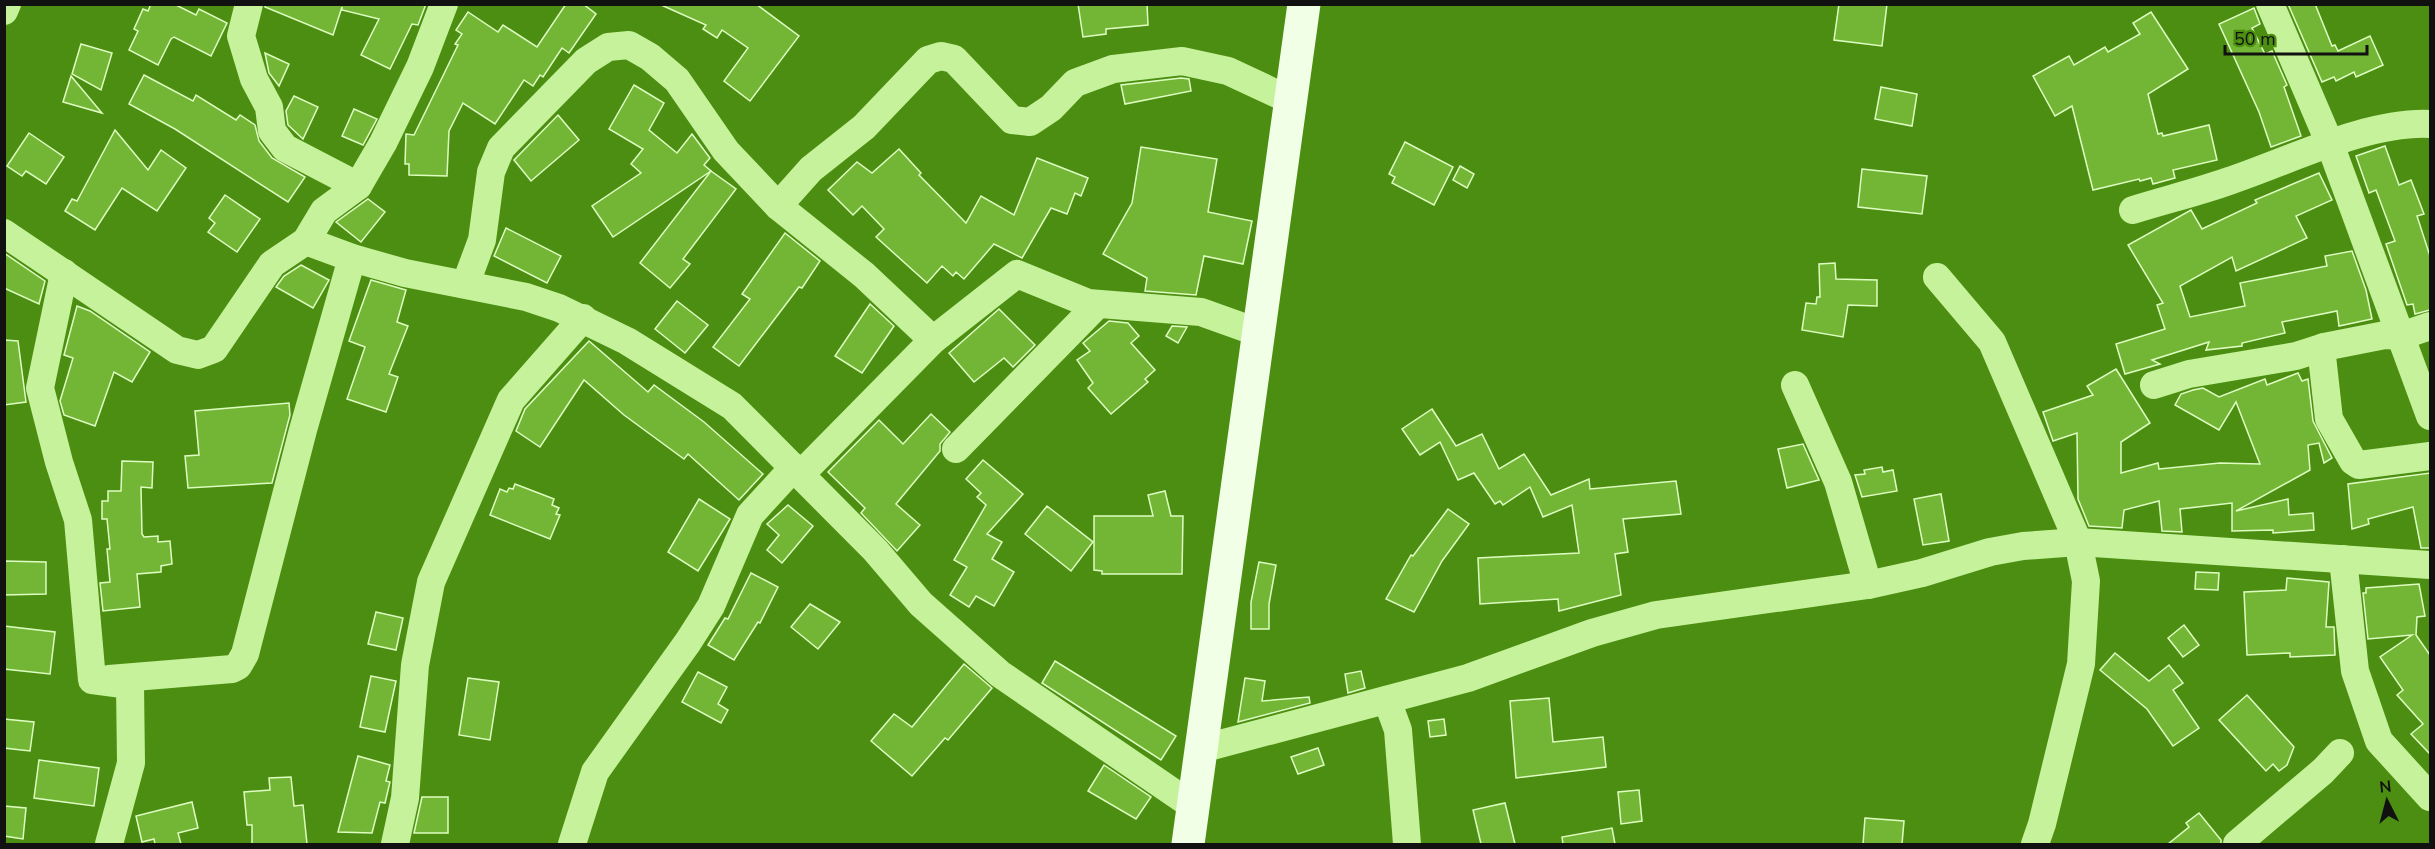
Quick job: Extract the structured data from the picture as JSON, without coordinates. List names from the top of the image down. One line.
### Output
{"scale_bar":"50 m","north":"top"}
